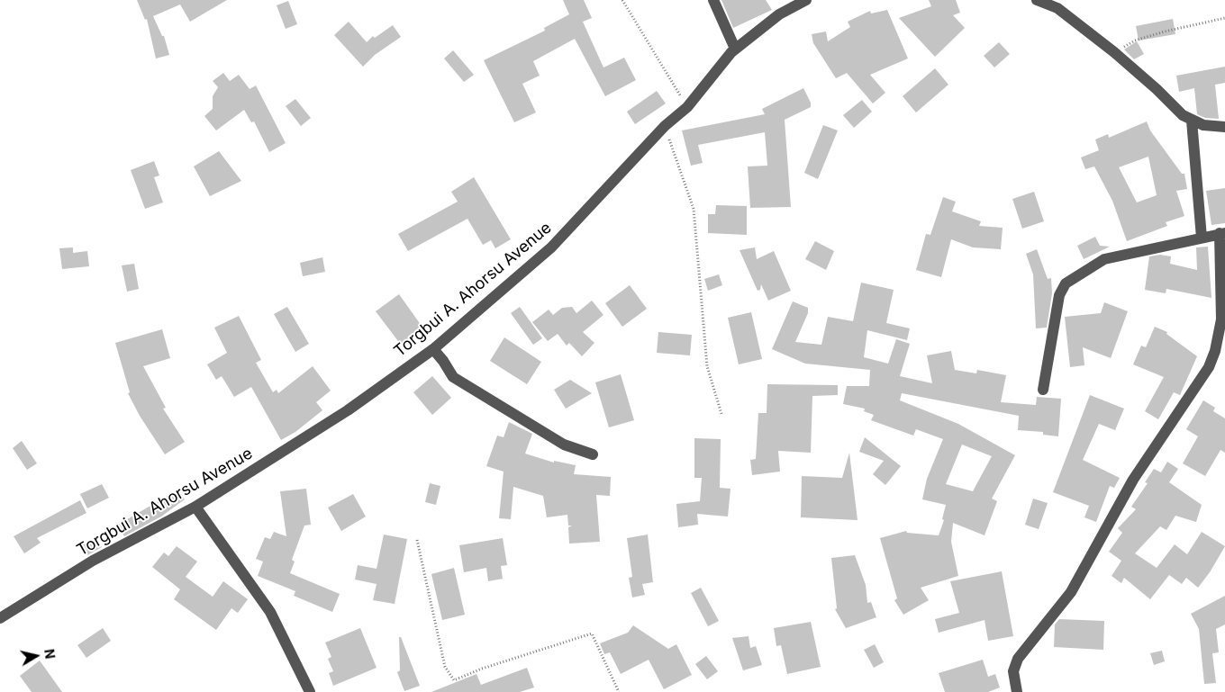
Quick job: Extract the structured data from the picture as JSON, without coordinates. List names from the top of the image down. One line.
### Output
{"streets":{"street":["Torgbui A. Ahorsu Avenue"]},"north":"right"}
